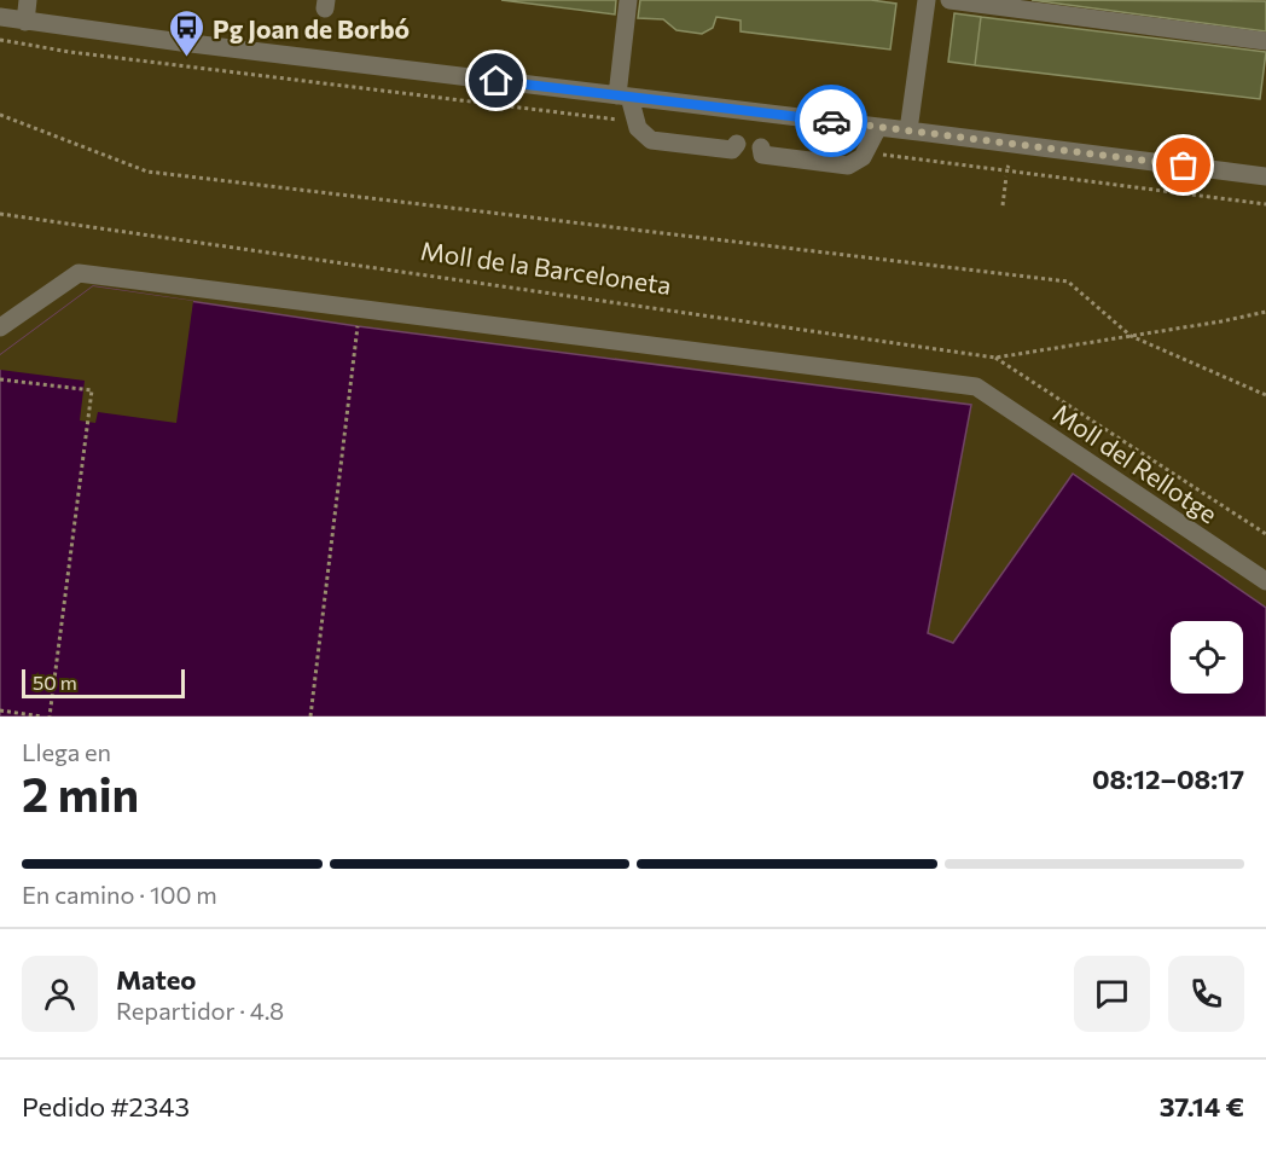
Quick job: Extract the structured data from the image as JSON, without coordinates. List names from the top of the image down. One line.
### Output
{"streets":{"street":["Moll del Rellotge"],"path":["Moll de la Barceloneta"]},"places":{"bus stop":["Pg Joan de Borbó"]},"scale_bar":"50 m","page":{"scale":"50 m","heading":["2 min","Llega en","08:12–08:17"],"panel":["Mateo","Repartidor · 4.8","Pedido #2343","37.14 €"],"bar":"En camino · 100 m"}}
